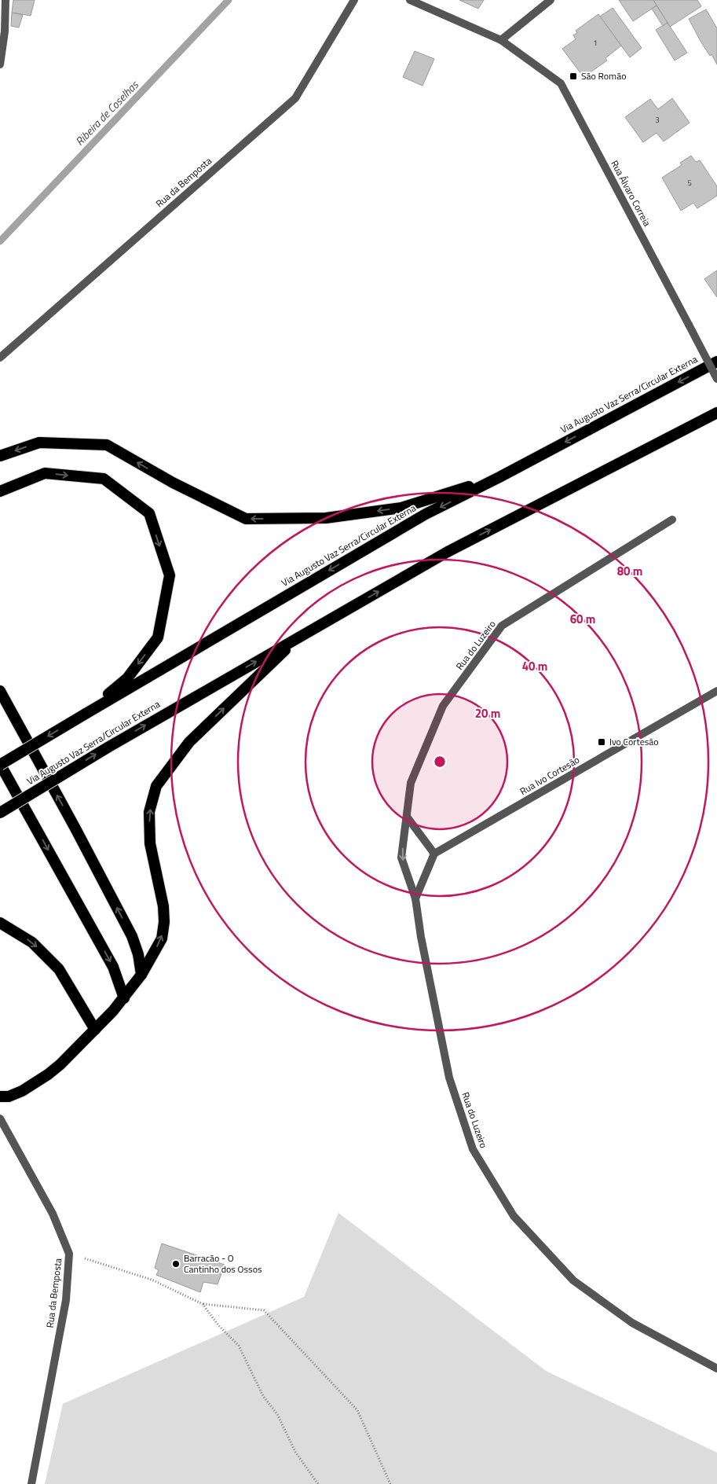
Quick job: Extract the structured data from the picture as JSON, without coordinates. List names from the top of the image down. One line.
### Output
{"streets":{"highway":["Via Augusto Vaz Serra/Circular Externa"],"street":["Rua da Bemposta","Rua Álvaro Correia","Rua do Luzeiro","Rua Ivo Cortesão"]},"water":["Ribeira de Coselhas"],"places":{"transit":["São Romão","Ivo Cortesão"],"other":["Barracão - O Cantinho dos Ossos"]},"house_numbers":["1","3","5"],"rings":["80 m","60 m","40 m","20 m"]}
